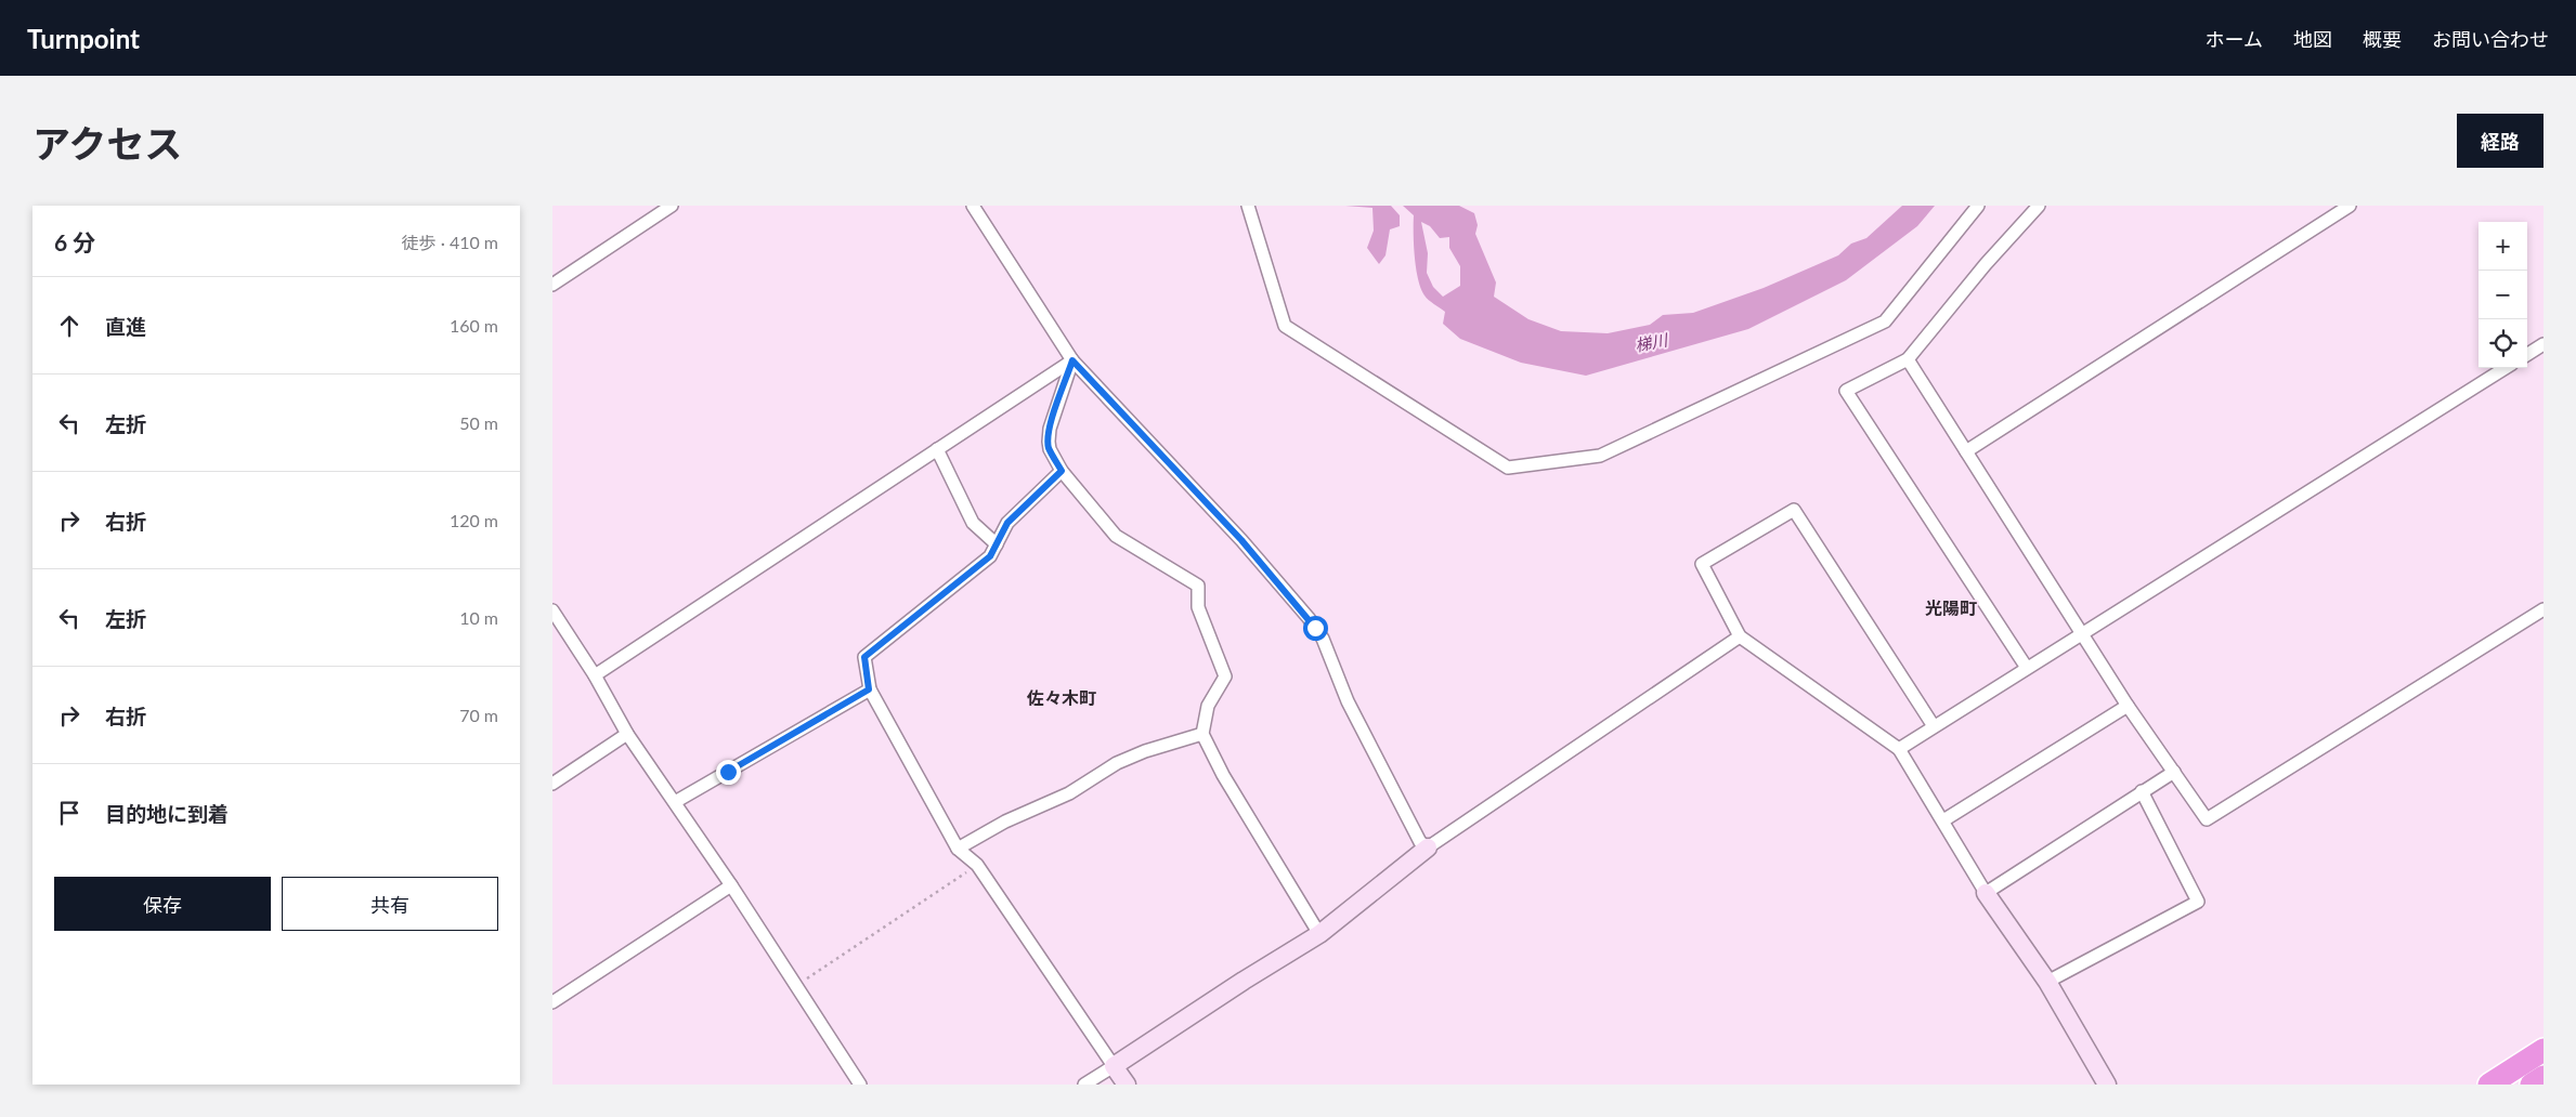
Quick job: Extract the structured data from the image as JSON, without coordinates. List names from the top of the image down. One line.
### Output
{"districts":["光陽町","佐々木町"],"water":["梯川"],"page":{"header":"Turnpoint","nav":["ホーム","地図","概要","お問い合わせ"],"title":"アクセス","buttons":["経路",["保存","共有"]],"heading":["6 分","徒歩 · 410 m"],"map_buttons":["+","−"],"list":[["直進","160 m"],["左折","50 m"],["右折","120 m"],["左折","10 m"],["右折","70 m"],"目的地に到着"]}}
